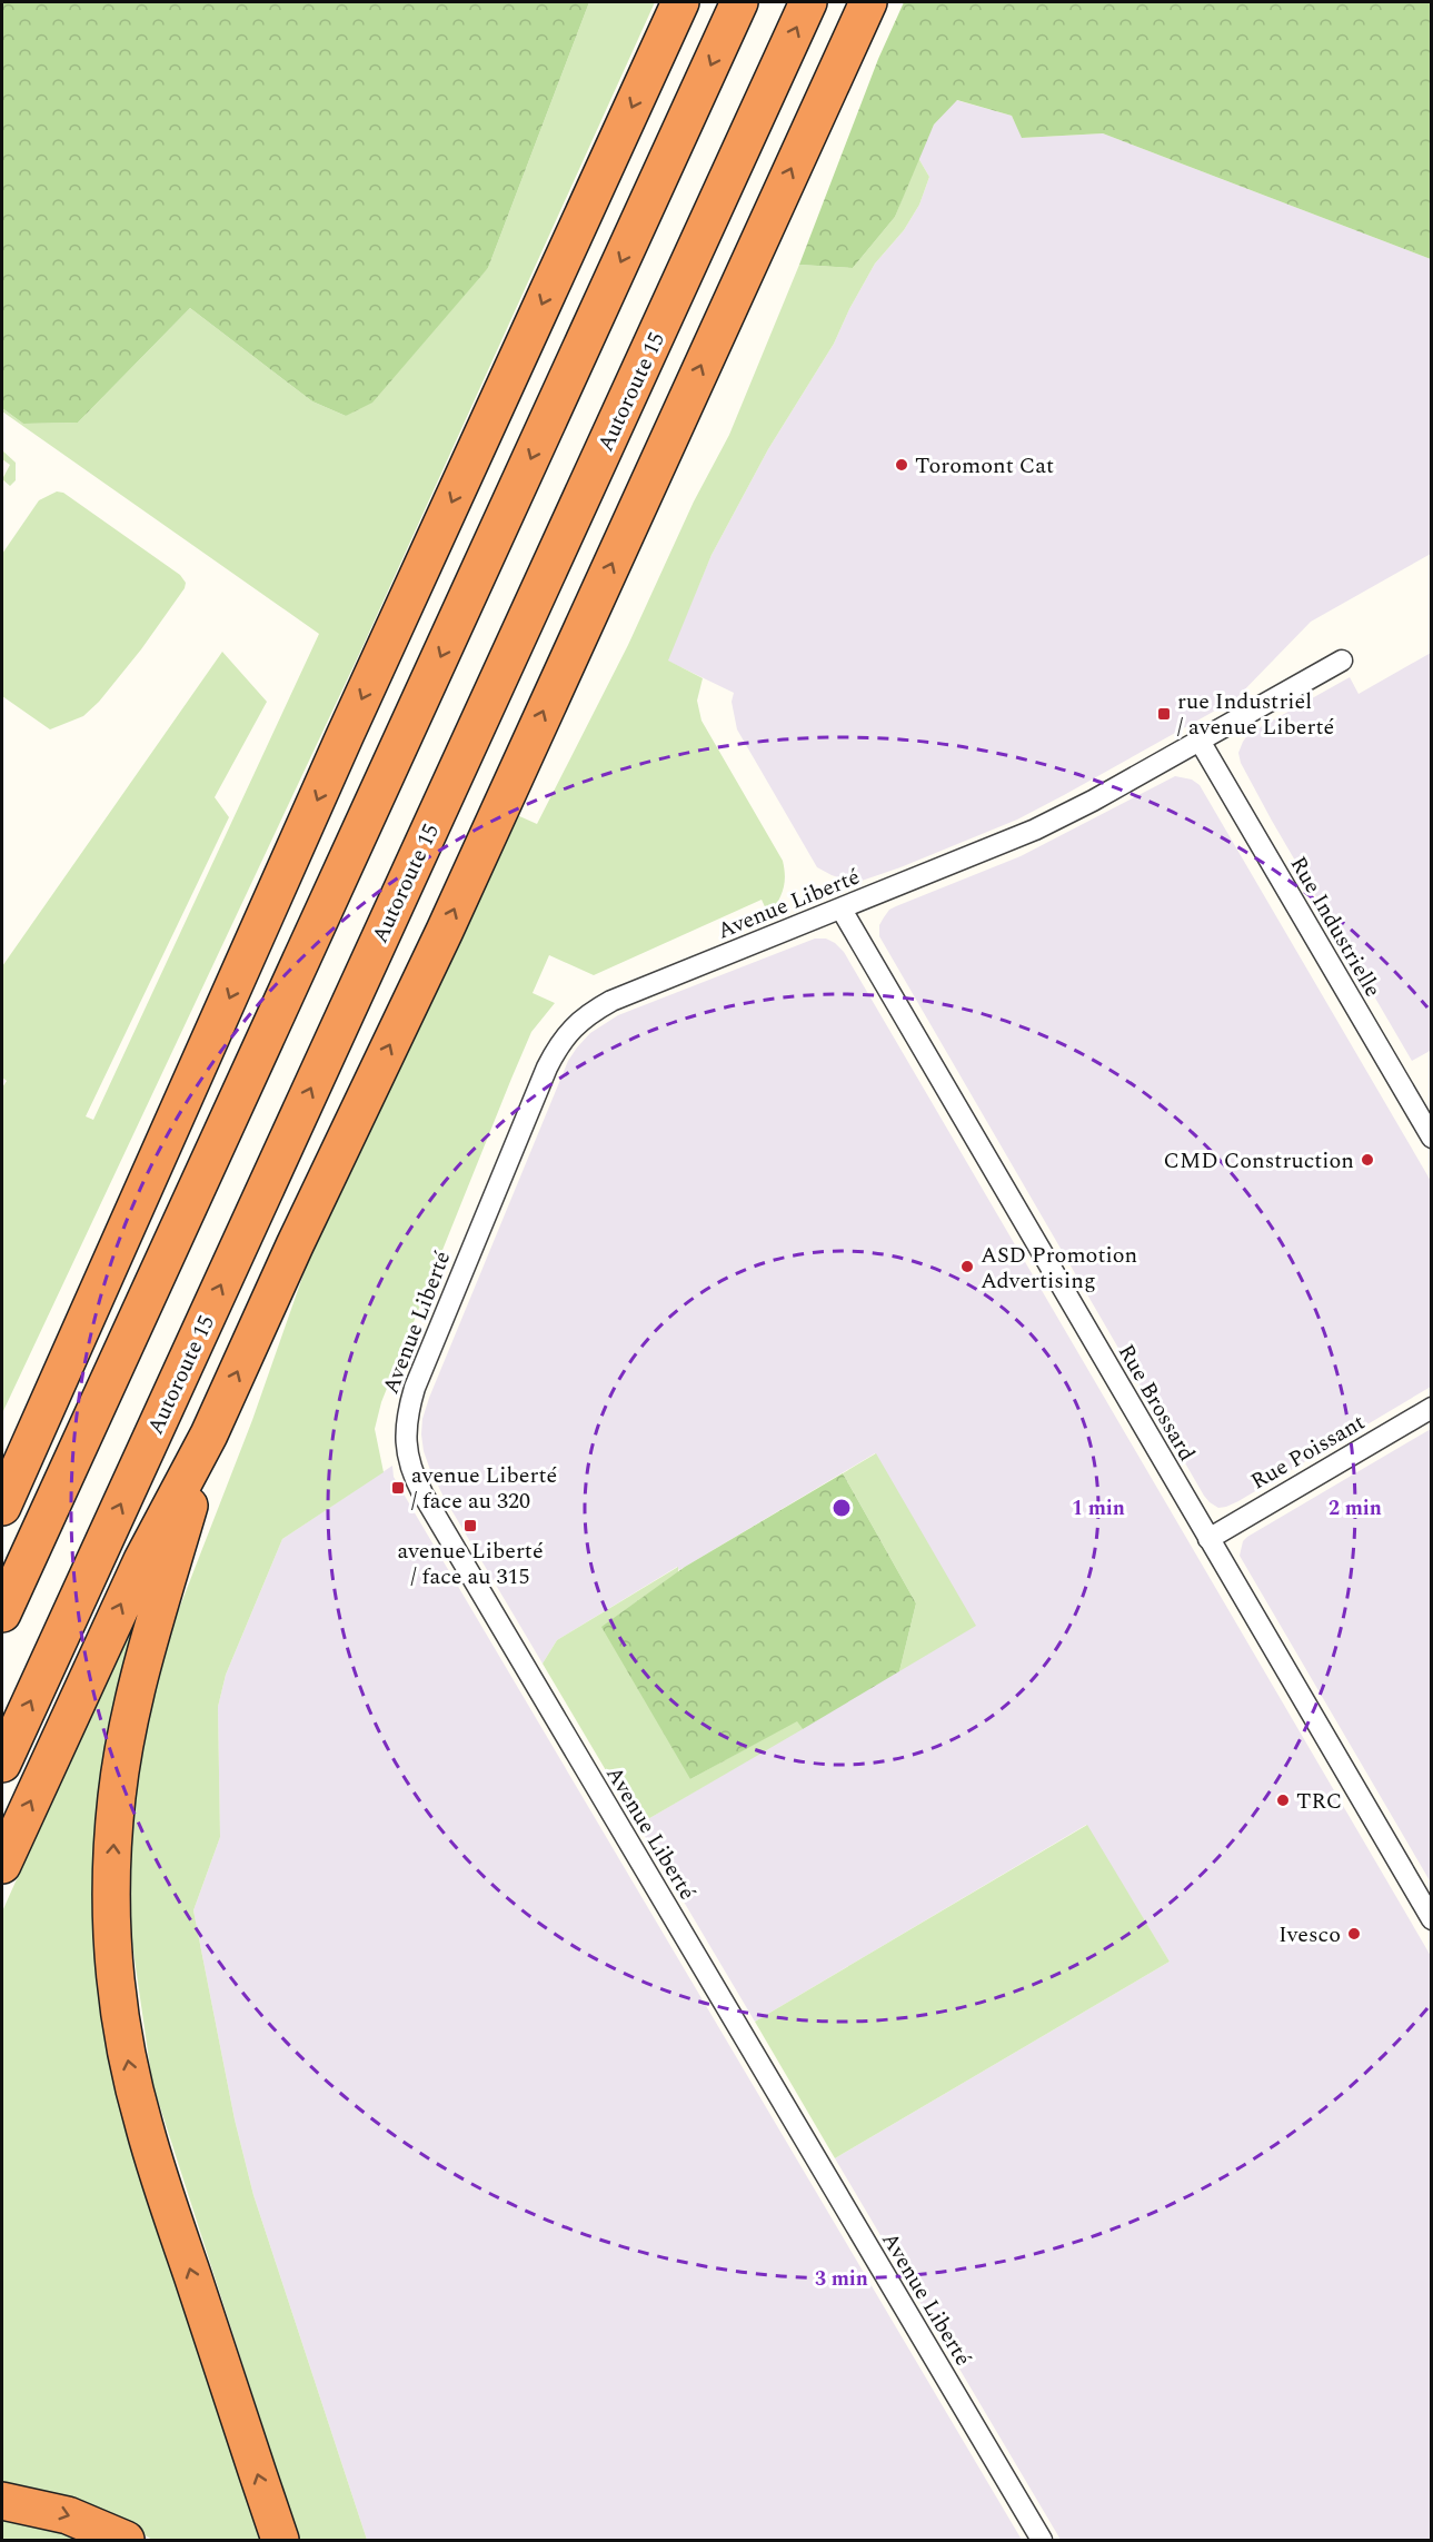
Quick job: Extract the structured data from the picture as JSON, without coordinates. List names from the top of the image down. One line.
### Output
{"streets":{"highway":["Autoroute 15"],"street":["Avenue Liberté","Rue Industrielle","Rue Brossard","Rue Poissant"]},"crossings":[["Avenue Liberté","Rue Industrielle"],["Avenue Liberté","Rue Brossard"],["Rue Brossard","Rue Poissant"]],"places":{"other":["Toromont Cat","CMD Construction","ASD Promotion Advertising","TRC","Ivesco"],"transit":["rue Industriel / avenue Liberté","avenue Liberté / face au 320","avenue Liberté / face au 315"]},"rings":["1 min","2 min","3 min"]}
